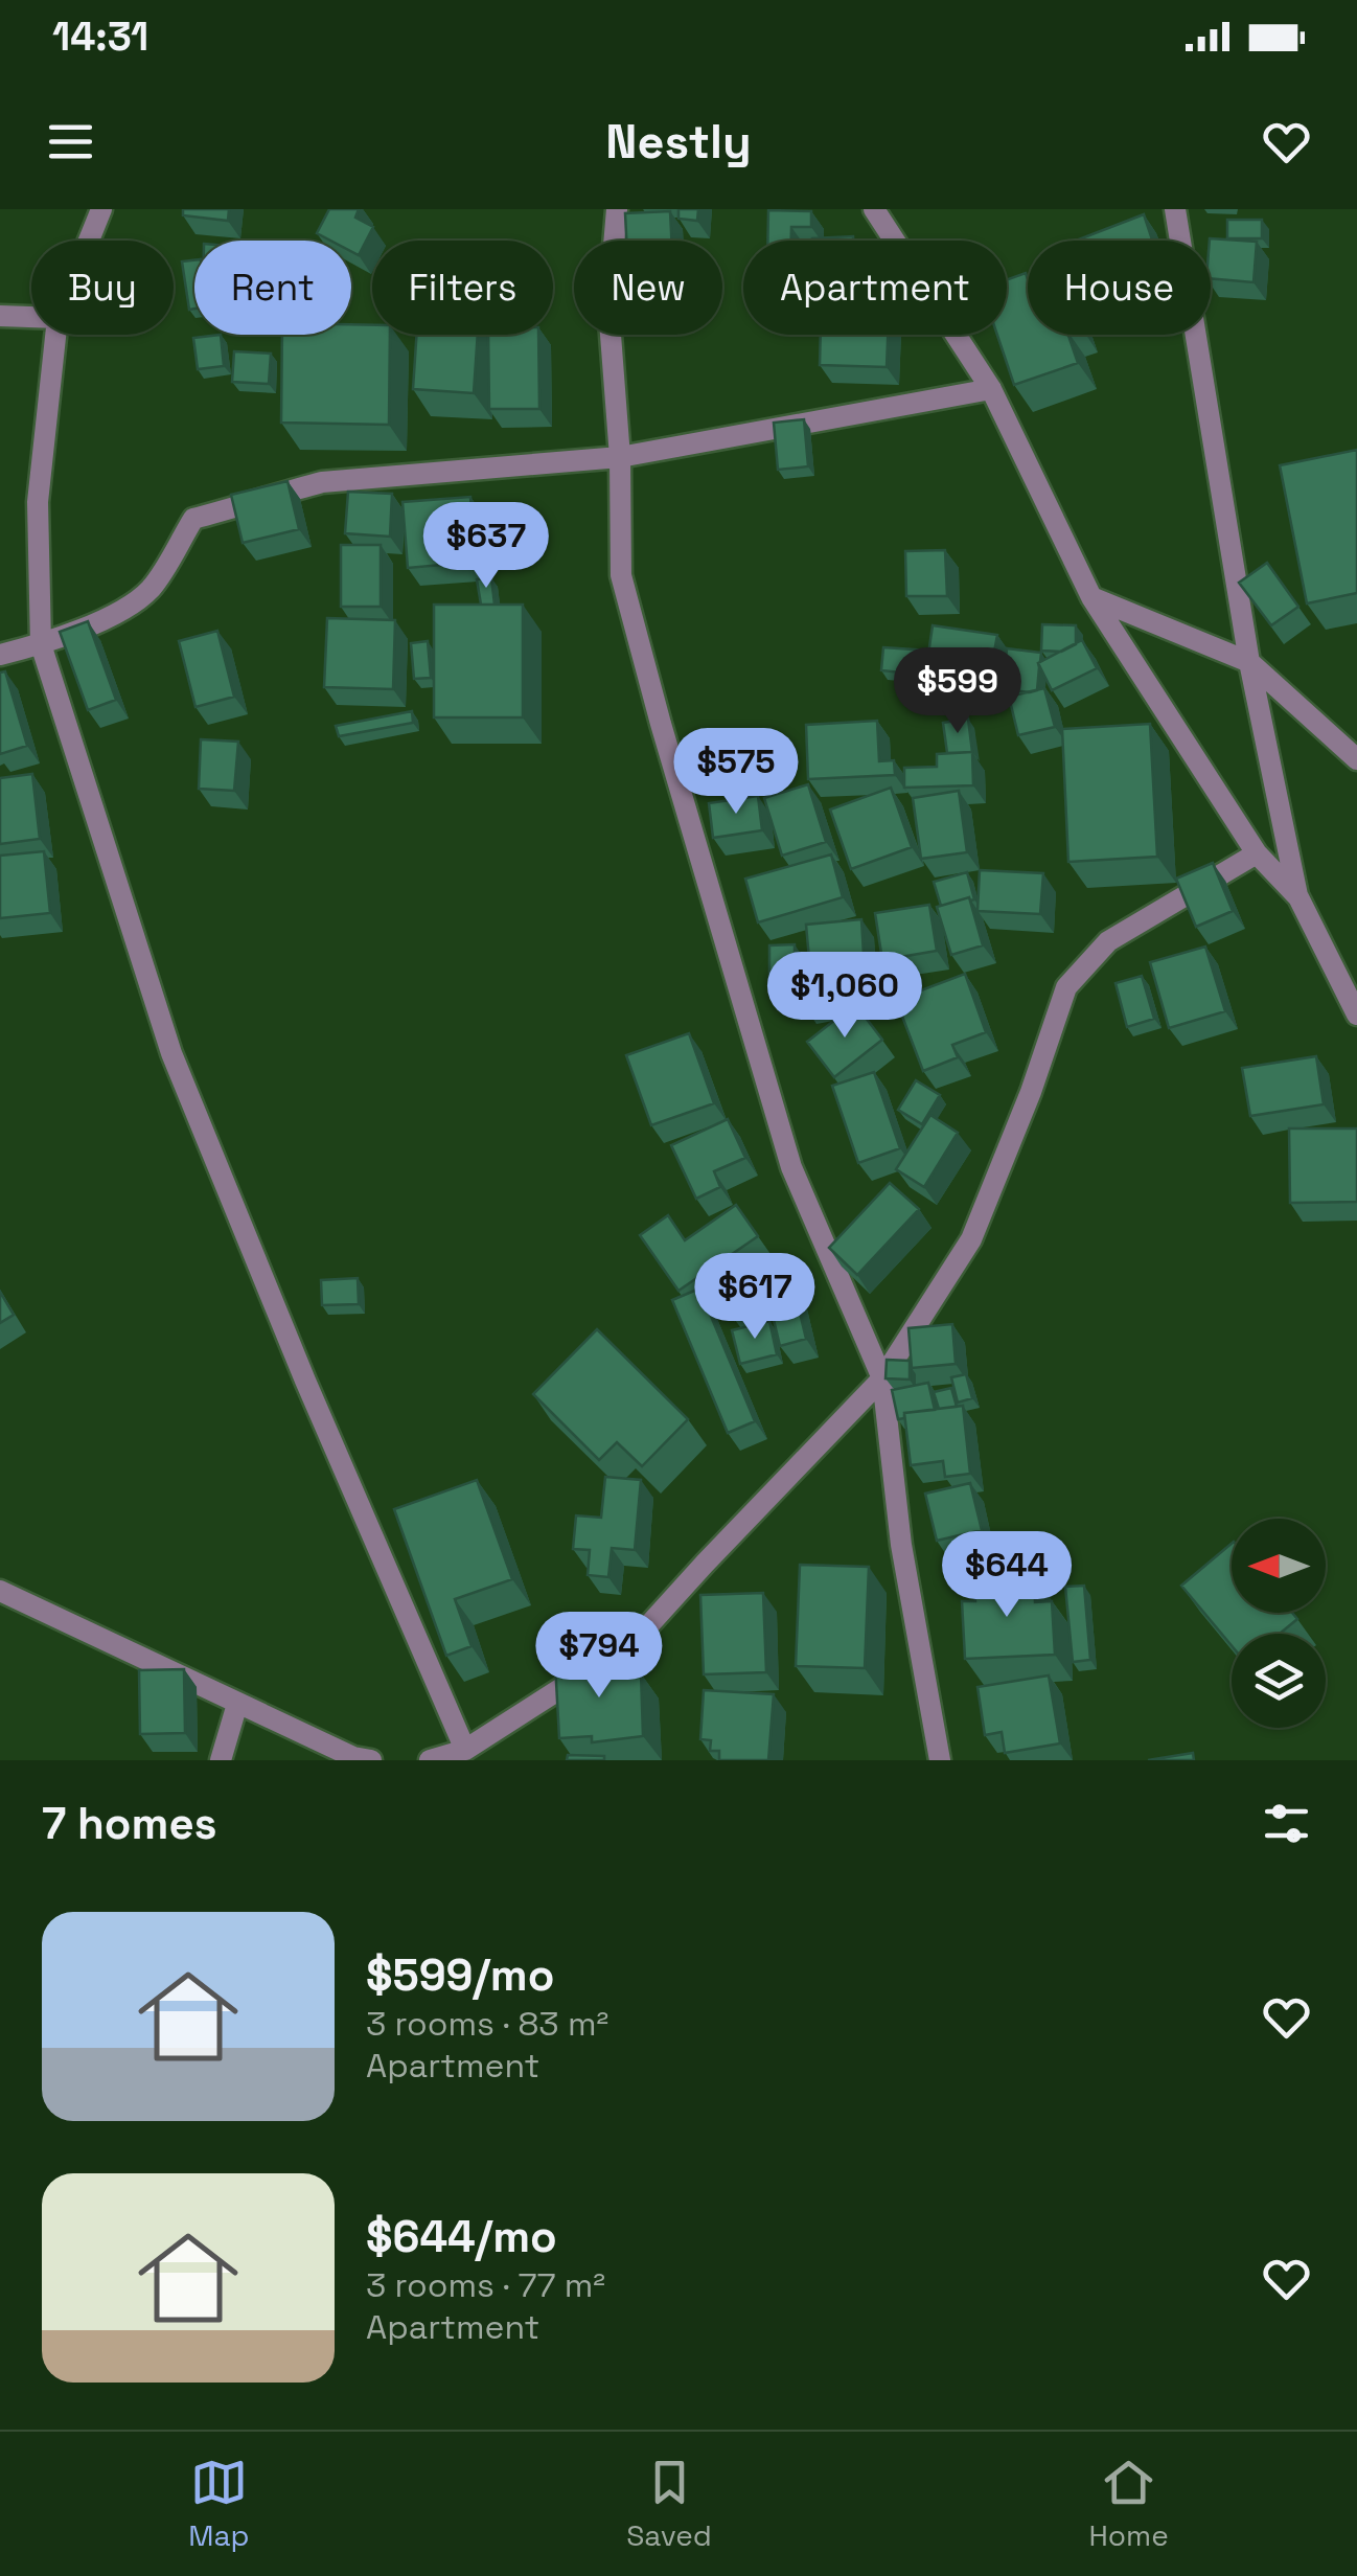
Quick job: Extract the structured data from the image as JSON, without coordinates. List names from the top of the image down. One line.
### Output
{"north":"left","page":{"status":"14:31","header":"Nestly","chip":["Buy","Rent","Filters","New","Apartment","House"],"price":["$637","$599","$575","$1,060","$617","$644","$794"],"heading":"7 homes","list":[{"name":"$599/mo","note":"3 rooms · 83 m² · Apartment"},{"name":"$644/mo","note":"3 rooms · 77 m² · Apartment"}],"tabs":["Map","Saved","Home"]}}
